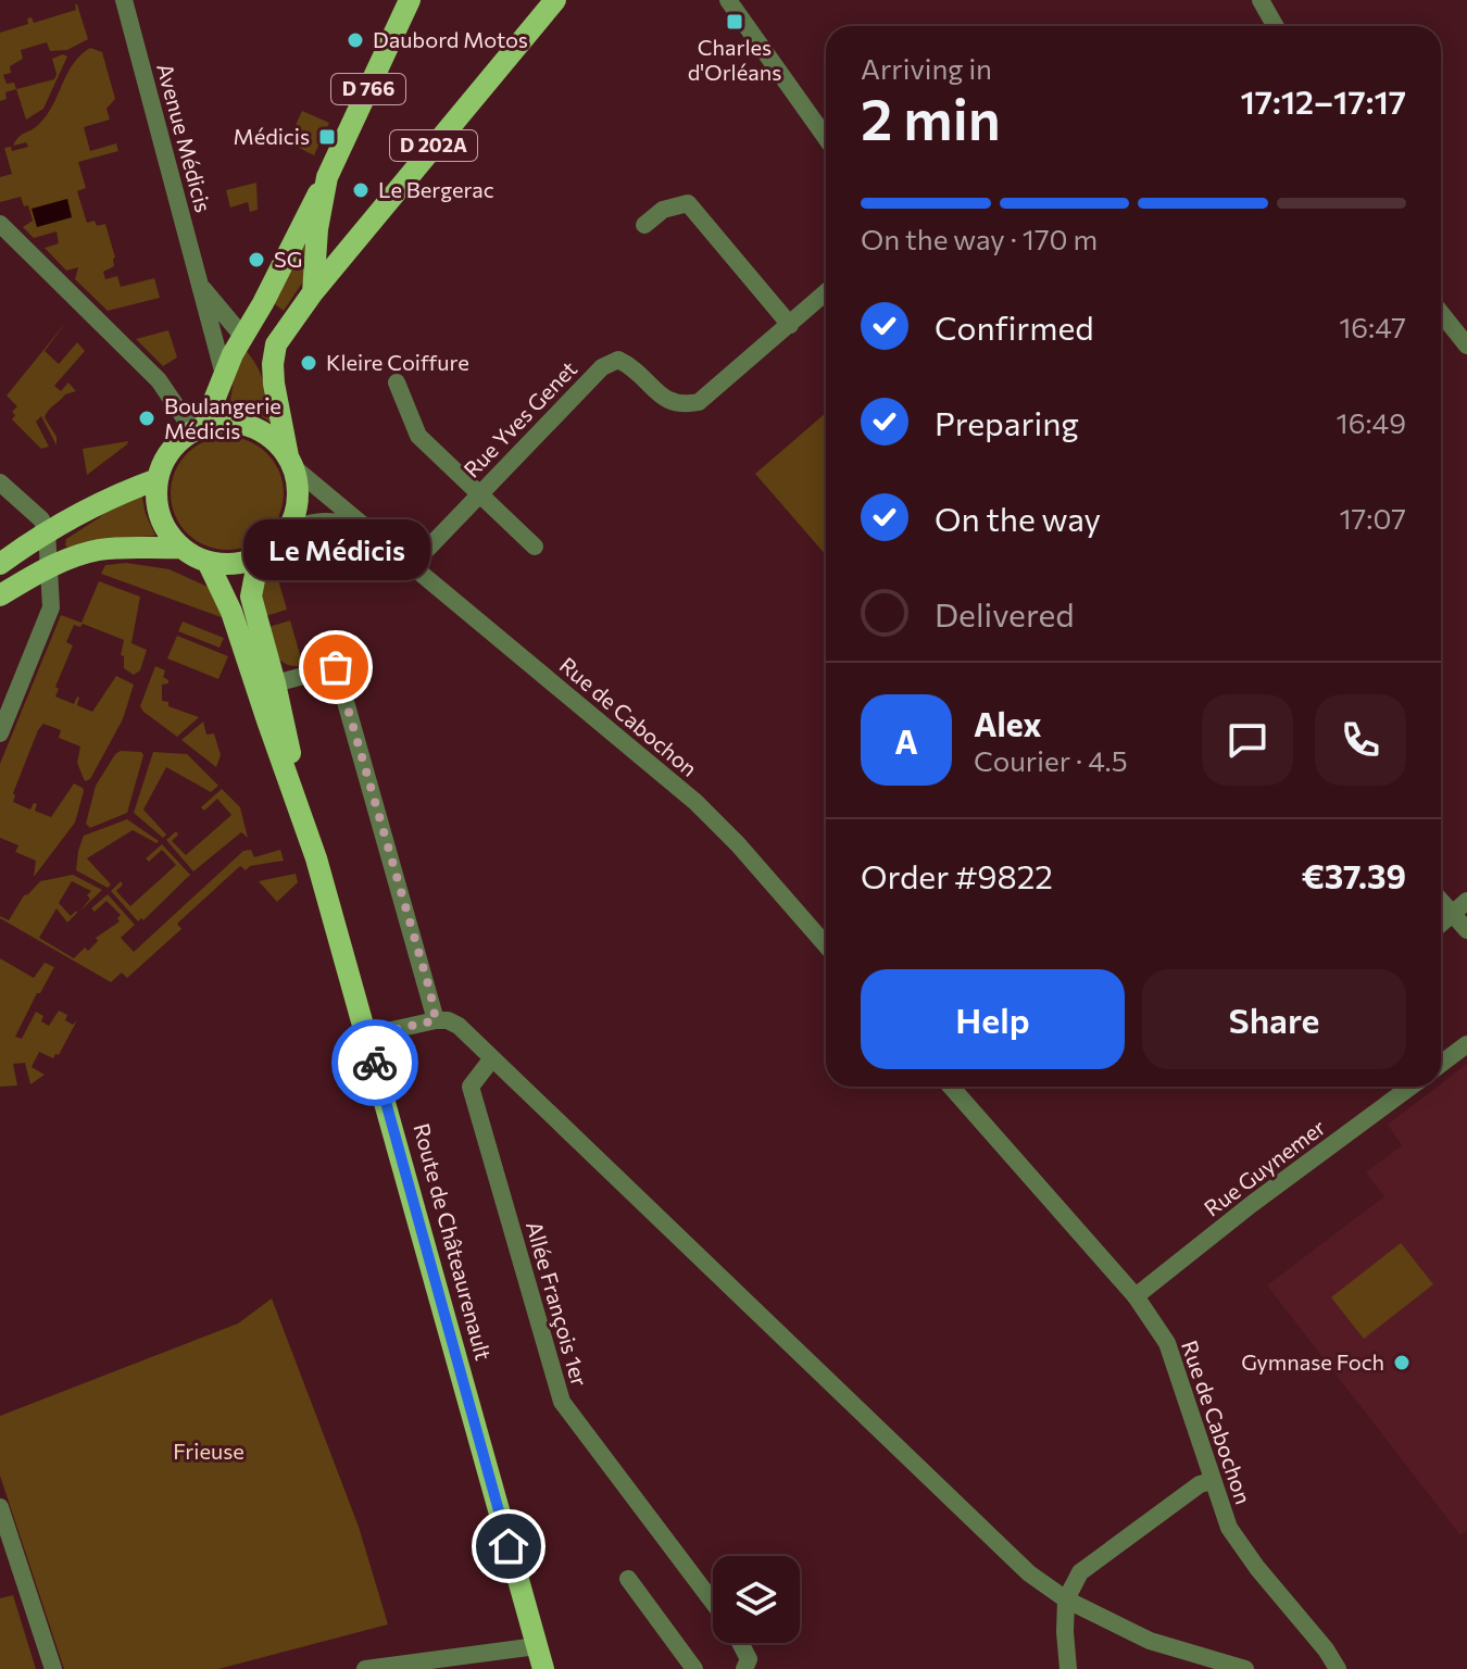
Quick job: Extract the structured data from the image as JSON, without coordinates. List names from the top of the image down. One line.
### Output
{"streets":{"main road":["D 766","D 202A","Route de Châteaurenault"],"street":["Avenue Médicis","Rue Yves Genet","Rue de Cabochon","Rue Guynemer","Allée François 1er"]},"crossings":[["D 766","Avenue Médicis"],["D 766","D 202A"],["D 766","Rue de Cabochon"],["D 766","Route de Châteaurenault"],["D 202A","Rue de Cabochon"],["D 202A","Route de Châteaurenault"],["Rue Yves Genet","Rue de Cabochon"],["Rue de Cabochon","Rue Guynemer"],["Rue de Cabochon","Route de Châteaurenault"]],"parks":["Frieuse"],"places":{"transit":["Charles d'Orléans","Médicis"],"other":["Daubord Motos","Le Bergerac","SG","Kleire Coiffure","Boulangerie Médicis","Le Médicis","Gymnase Foch"]},"page":{"heading":["2 min","Arriving in","17:12–17:17"],"panel":["Alex","Courier · 4.5","Order #9822","€37.39"],"bar":"On the way · 170 m","list":[["Confirmed","16:47"],["Preparing","16:49"],["On the way","17:07"],"Delivered"],"bubble":"Le Médicis","round":"A","buttons":["Help","Share"]}}
